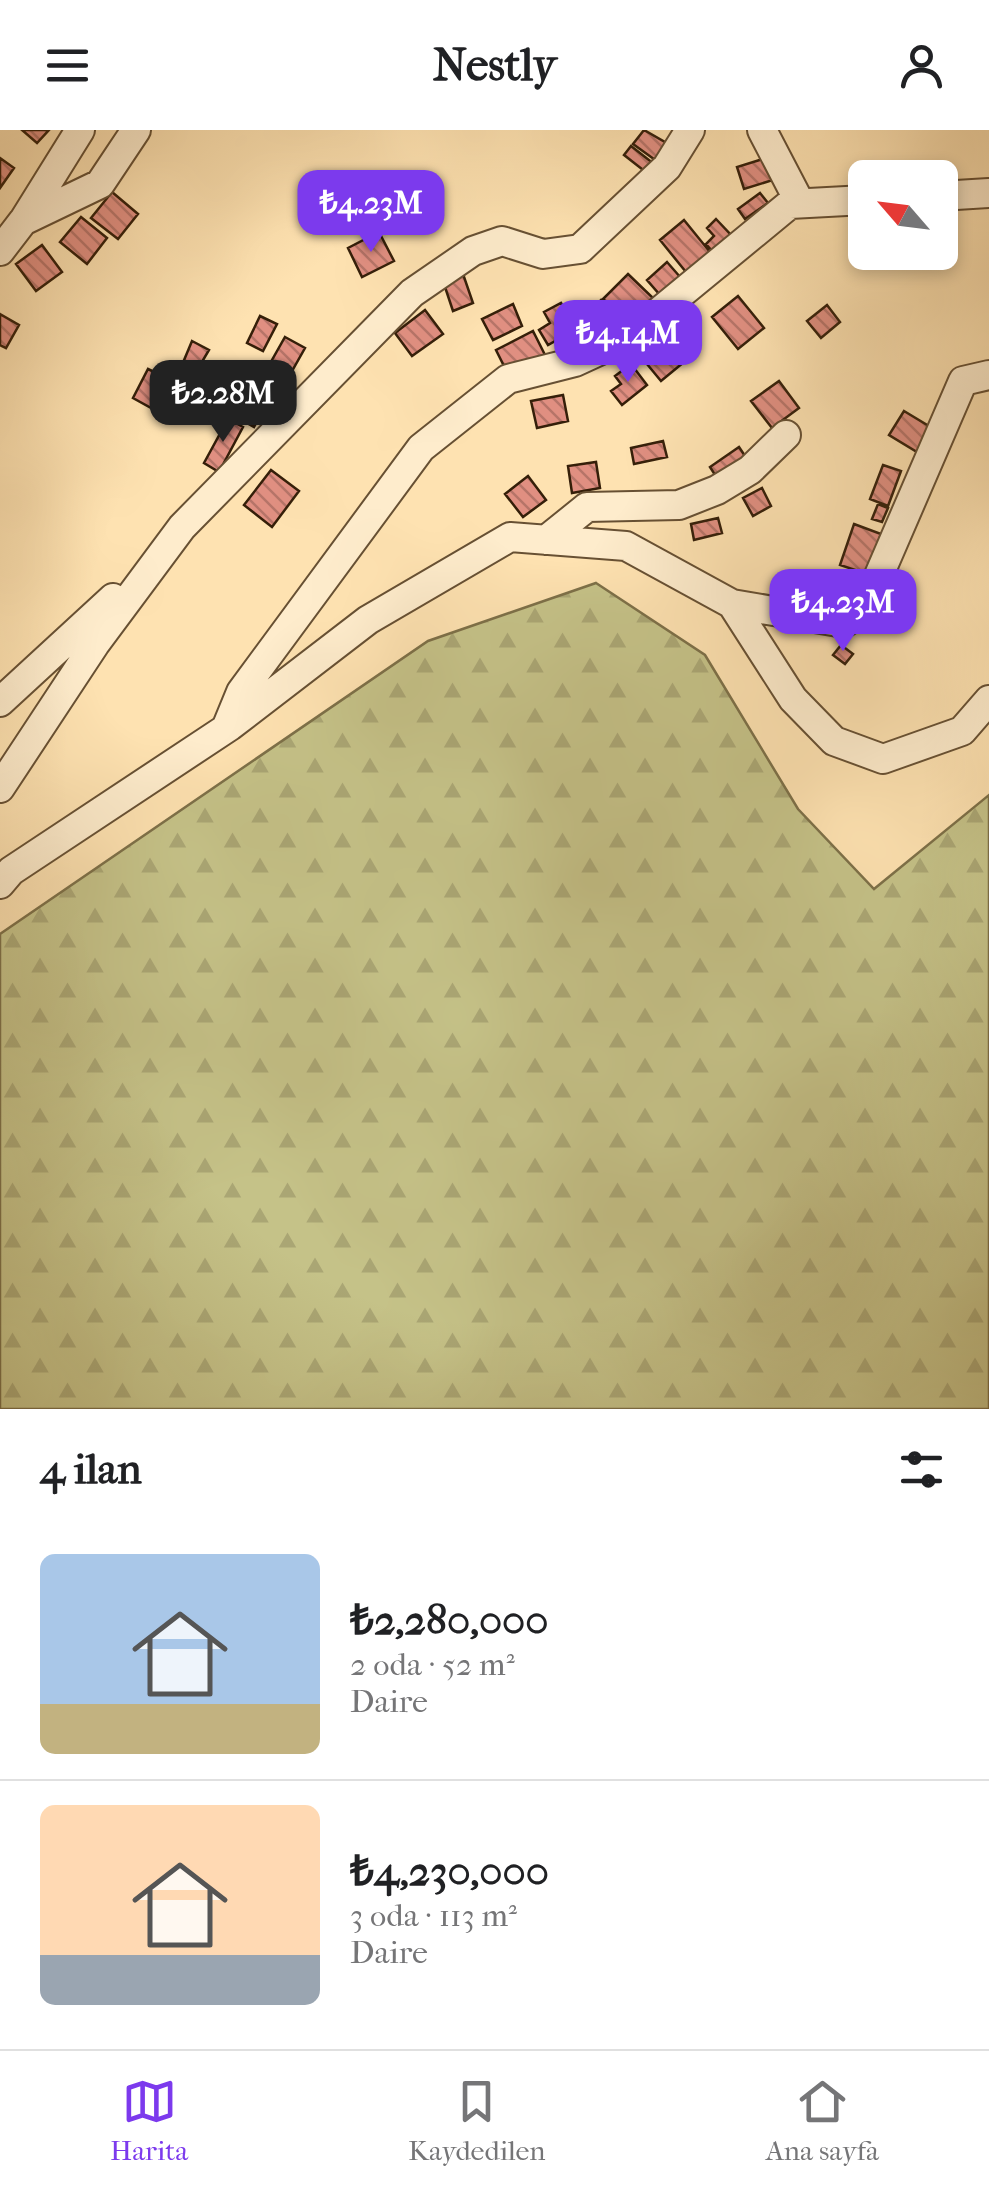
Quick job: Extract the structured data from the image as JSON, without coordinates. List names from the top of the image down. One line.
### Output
{"north":"top left","page":{"header":"Nestly","price":["₺4.23M","₺4.14M","₺2.28M","₺4.23M"],"heading":"4 ilan","list":[{"name":"₺2,280,000","note":"2 oda · 52 m² · Daire"},{"name":"₺4,230,000","note":"3 oda · 113 m² · Daire"}],"tabs":["Harita","Kaydedilen","Ana sayfa"]}}
